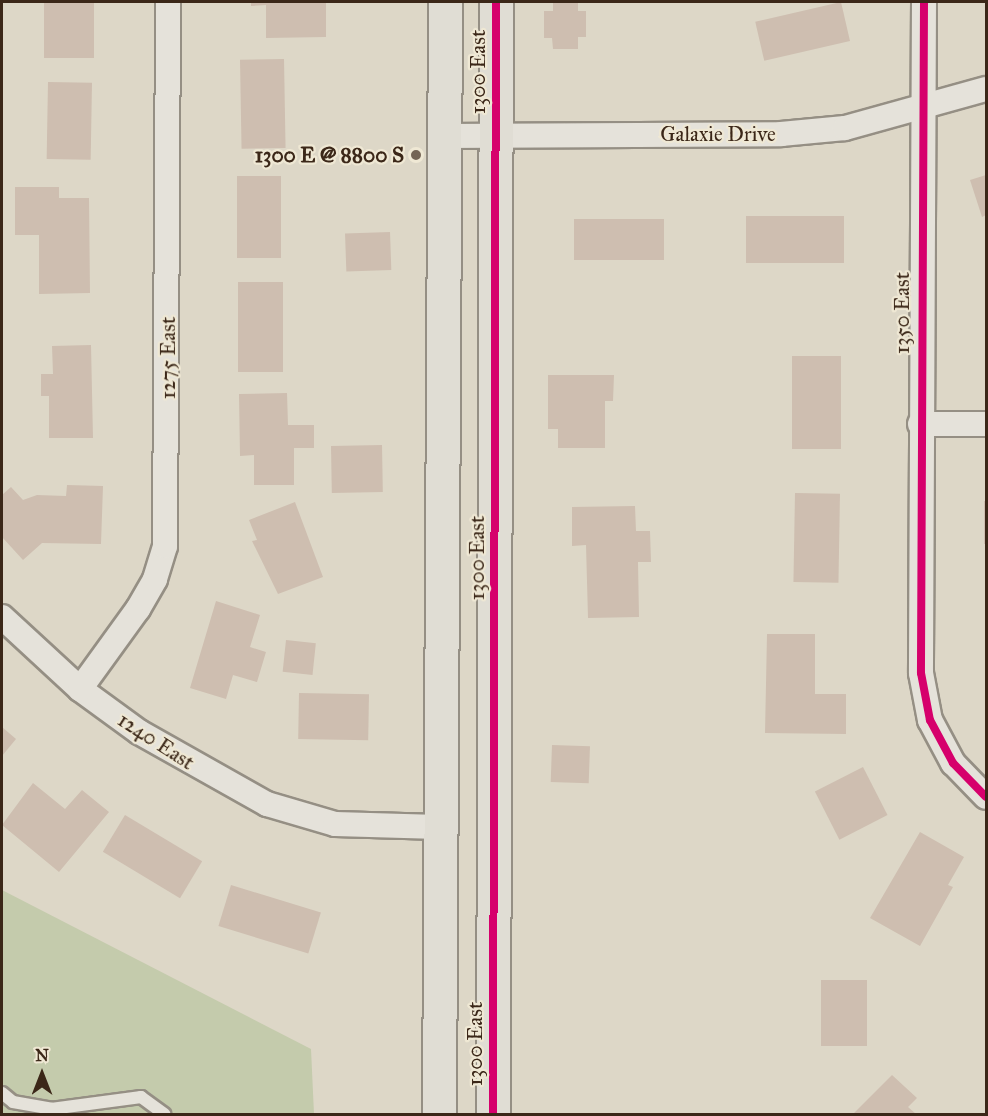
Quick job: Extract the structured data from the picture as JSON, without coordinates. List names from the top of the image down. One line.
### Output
{"streets":{"main road":["1300 East"],"street":["Galaxie Drive","1350 East","1275 East","1240 East"]},"crossings":[["1300 East","Galaxie Drive"],["1300 East","1240 East"],["Galaxie Drive","1350 East"],["1275 East","1240 East"]],"places":["1300 E @ 8800 S"],"north":"top"}
